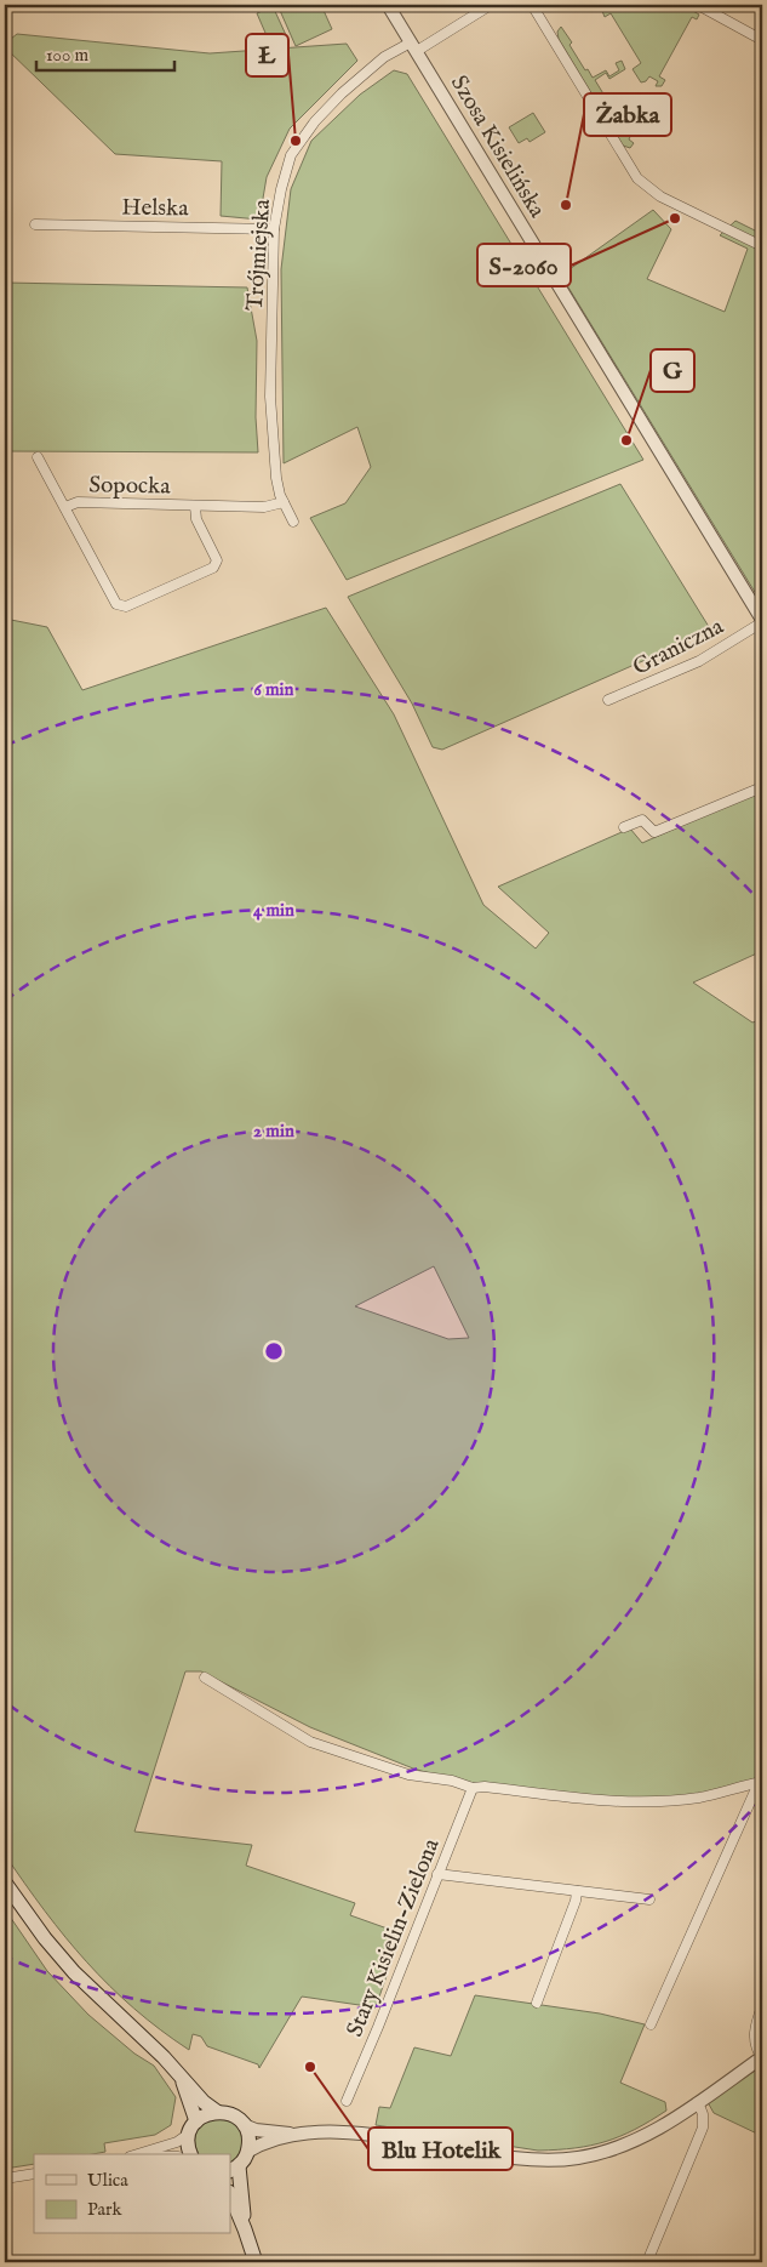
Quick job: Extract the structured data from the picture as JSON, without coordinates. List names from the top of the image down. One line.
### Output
{"streets":{"street":["Szosa Kisielińska","Helska","Trójmiejska","Sopocka","Graniczna","Stary Kisielin-Zielona"]},"crossings":[["Szosa Kisielińska","Trójmiejska"],["Szosa Kisielińska","Graniczna"],["Helska","Trójmiejska"],["Trójmiejska","Sopocka"]],"places":["Ł","Żabka","S-2060","G","Blu Hotelik"],"legend":["Ulica","Park"],"scale_bar":"100 m","rings":["6 min","4 min","2 min"]}
